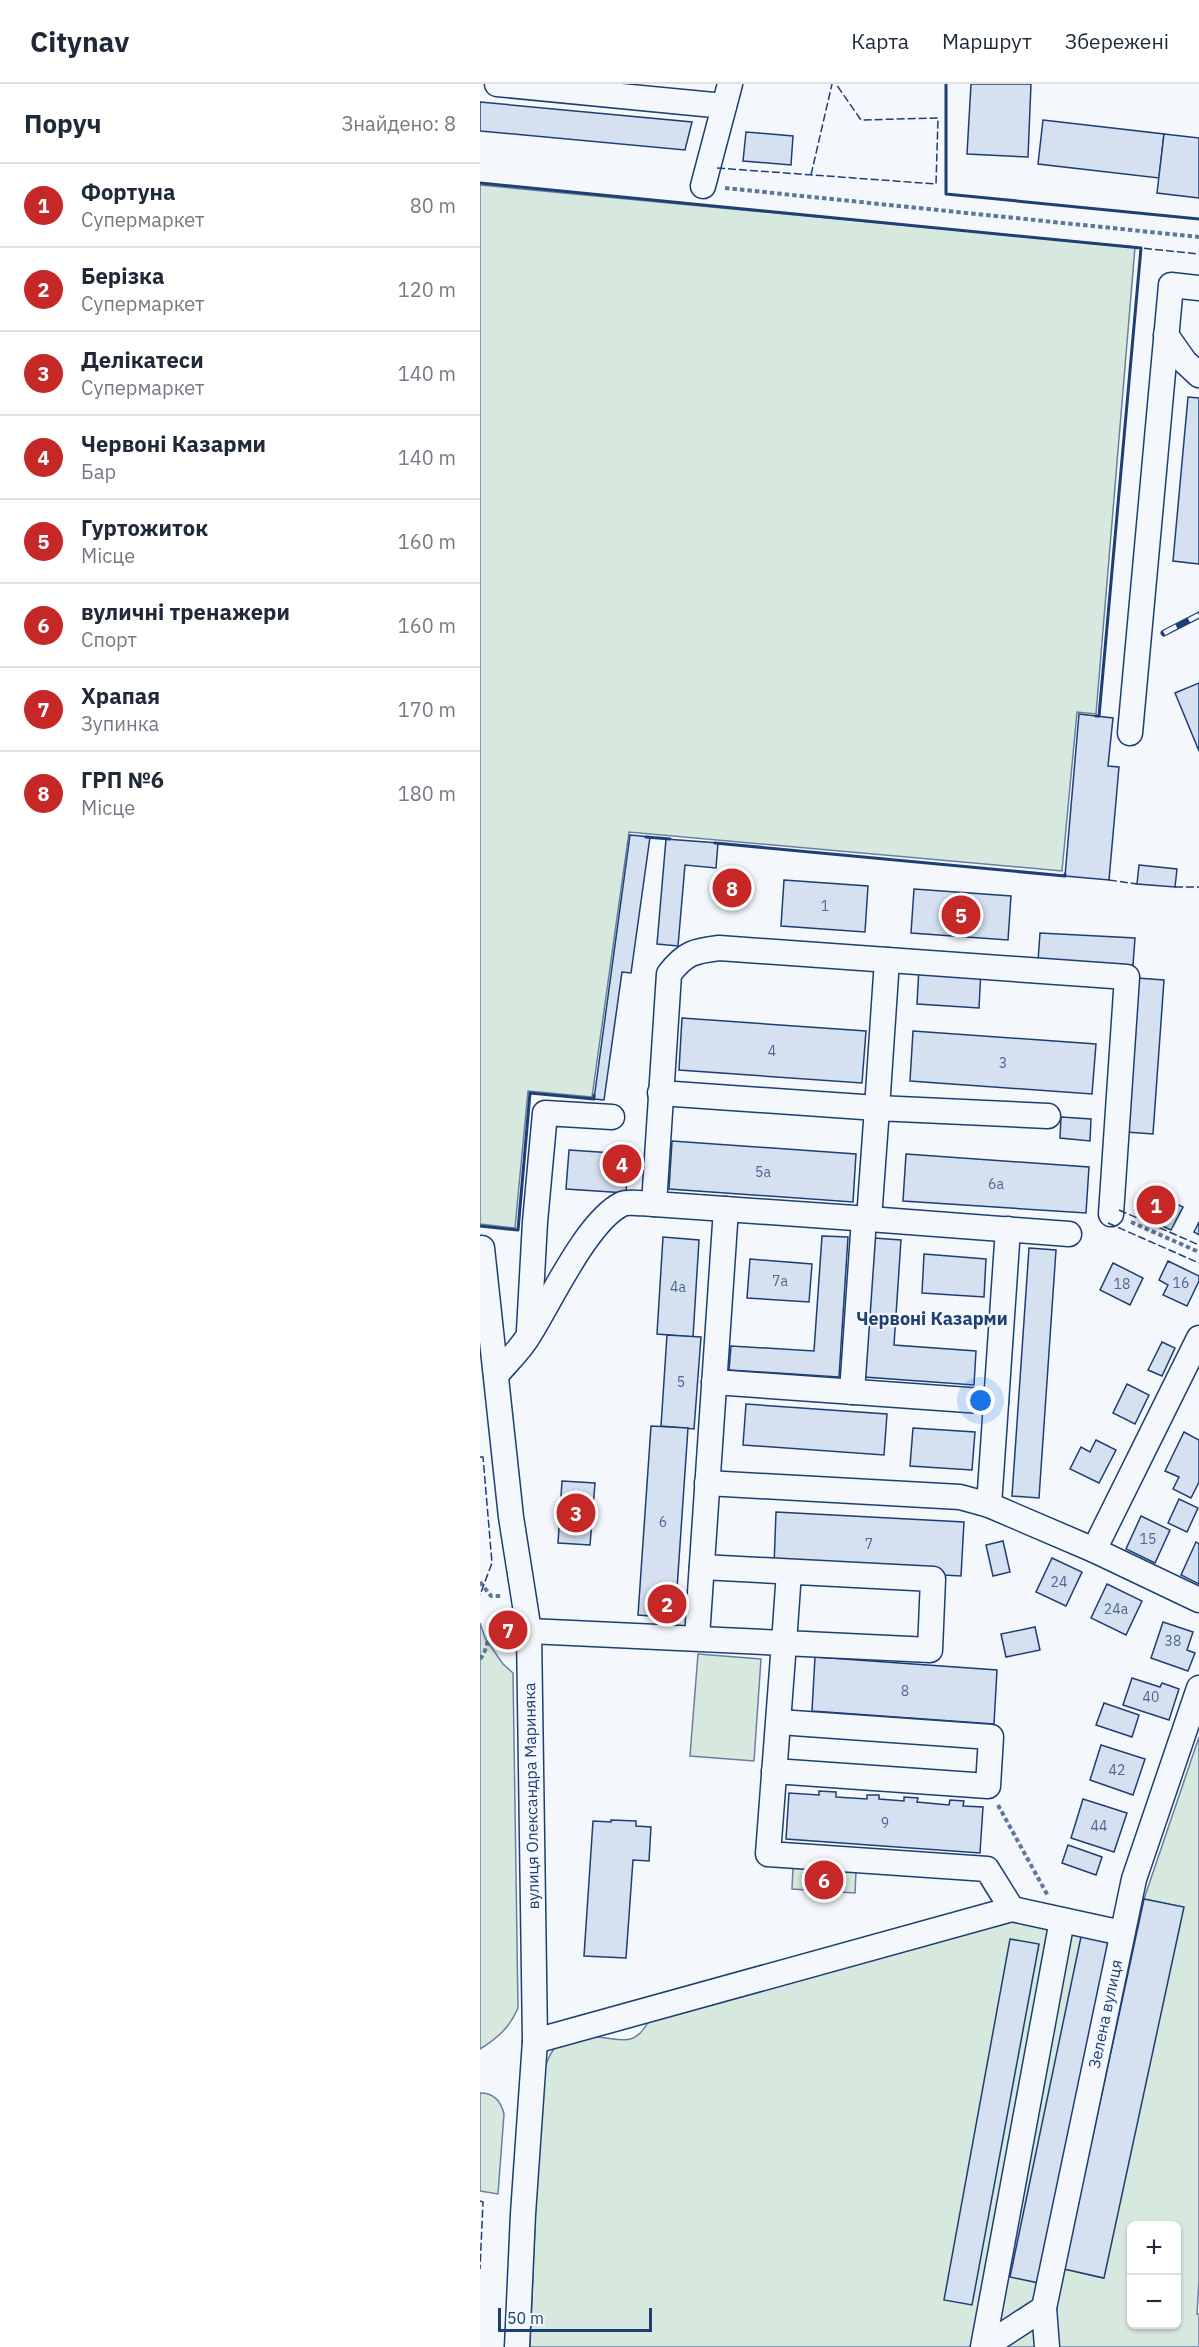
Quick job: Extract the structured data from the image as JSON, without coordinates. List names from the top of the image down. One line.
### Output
{"streets":{"street":["вулиця Олександра Мариняка","Зелена вулиця"]},"districts":["Червоні Казарми"],"house_numbers":["1","4","3","5а","6а","7а","16","18","4а","5","6","15","7","24","24а","38","8","40","42","9","44"],"scale_bar":"50 m","page":{"header":"Citynav","nav":["Карта","Маршрут","Збережені"],"heading":["Поруч","Знайдено: 8"],"list":[{"mark":"1","name":"Фортуна","note":"Супермаркет","value":"80 m"},{"mark":"2","name":"Берізка","note":"Супермаркет","value":"120 m"},{"mark":"3","name":"Делікатеси","note":"Супермаркет","value":"140 m"},{"mark":"4","name":"Червоні Казарми","note":"Бар","value":"140 m"},{"mark":"5","name":"Гуртожиток","note":"Місце","value":"160 m"},{"mark":"6","name":"вуличні тренажери","note":"Спорт","value":"160 m"},{"mark":"7","name":"Храпая","note":"Зупинка","value":"170 m"},{"mark":"8","name":"ГРП №6","note":"Місце","value":"180 m"}],"pins":["8","5","4","1","3","2","7","6"],"map_buttons":["+","−"],"scale":"50 m"}}
